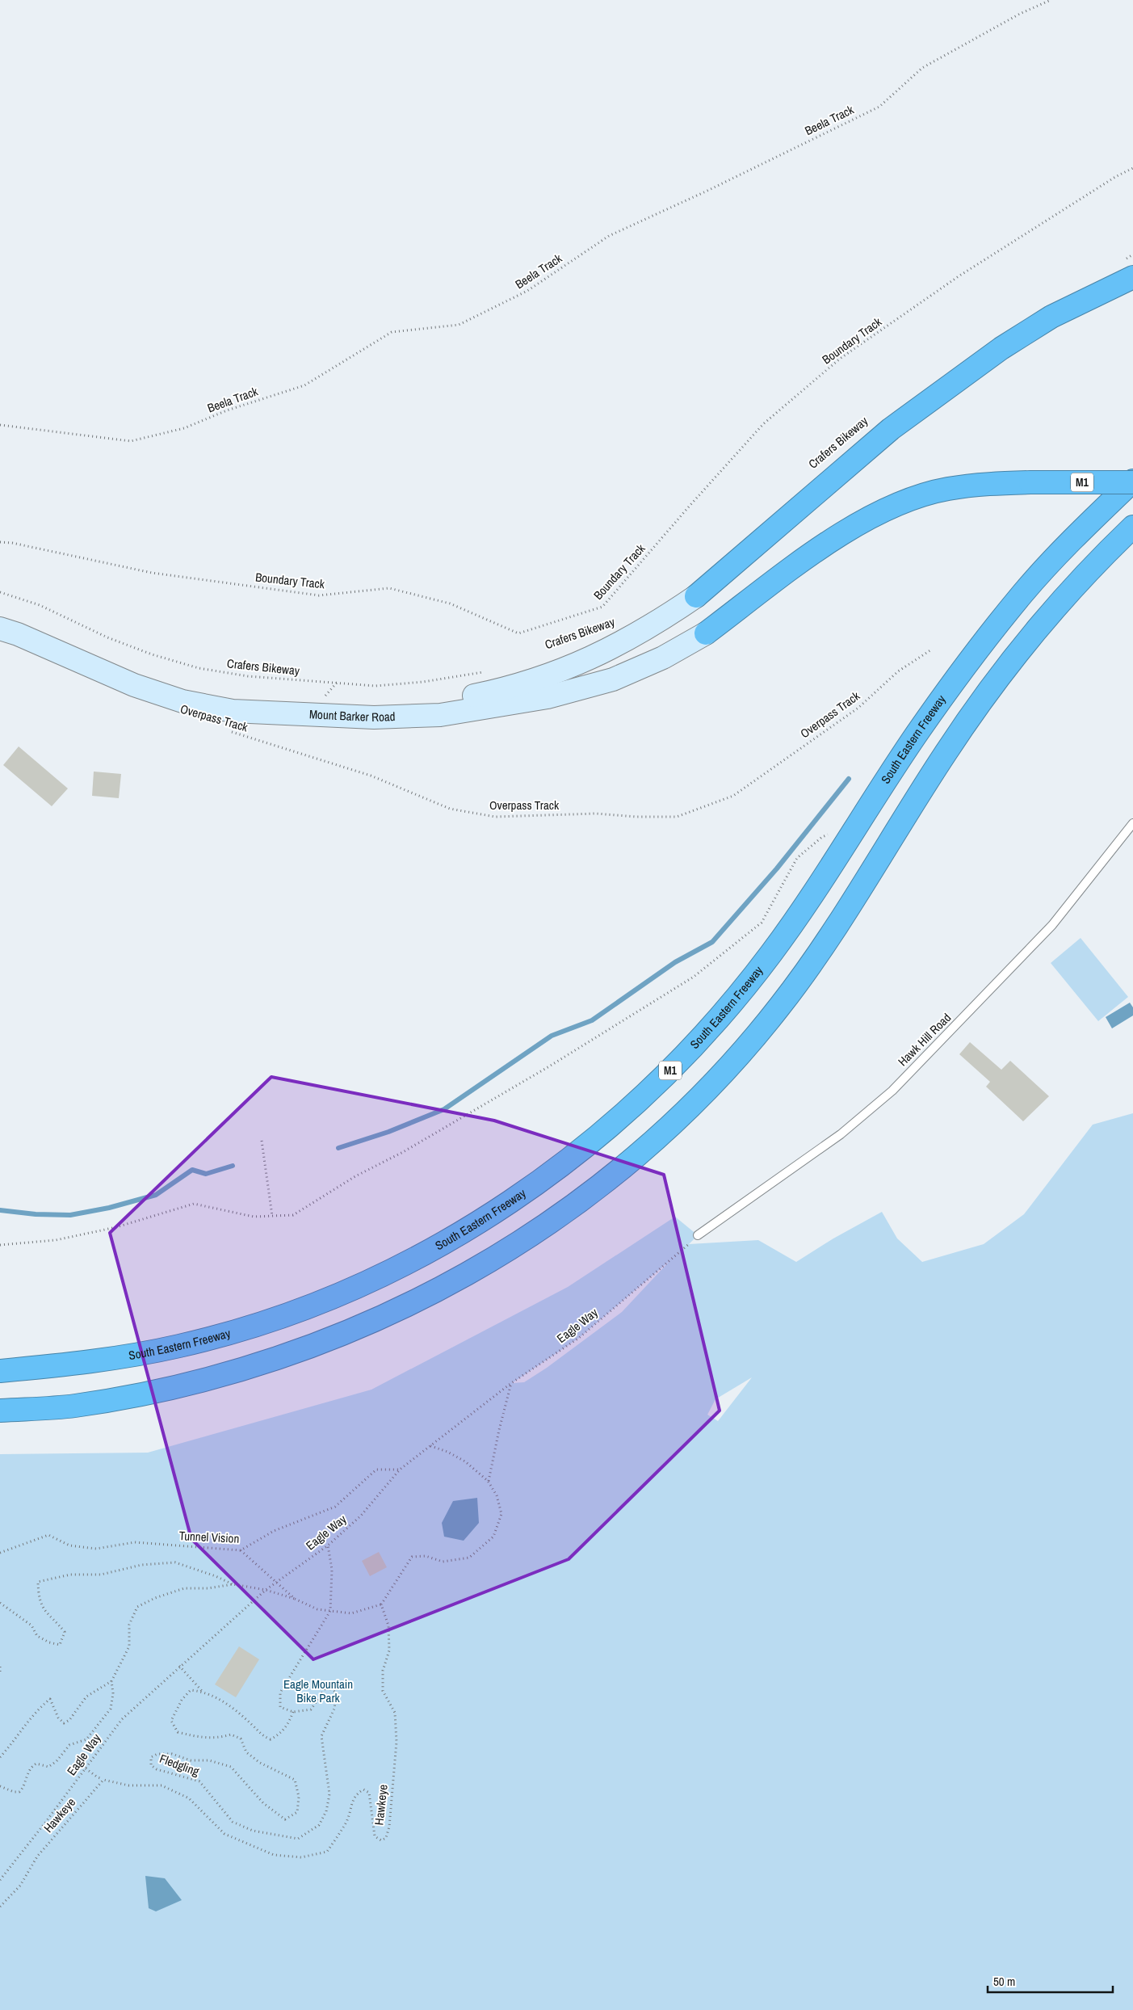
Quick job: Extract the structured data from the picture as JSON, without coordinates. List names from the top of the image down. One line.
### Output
{"streets":{"highway":["M1","South Eastern Freeway"],"main road":["Mount Barker Road"],"lane":["Hawk Hill Road"],"path":["Beela Track","Boundary Track","Crafers Bikeway","Overpass Track","Eagle Way","Tunnel Vision","Fledgling","Hawkeye"]},"crossings":[["M1","Mount Barker Road"],["M1","South Eastern Freeway"],["Hawk Hill Road","Eagle Way"],["Eagle Way","Tunnel Vision"]],"parks":["Eagle Mountain Bike Park"],"scale_bar":"50 m"}
